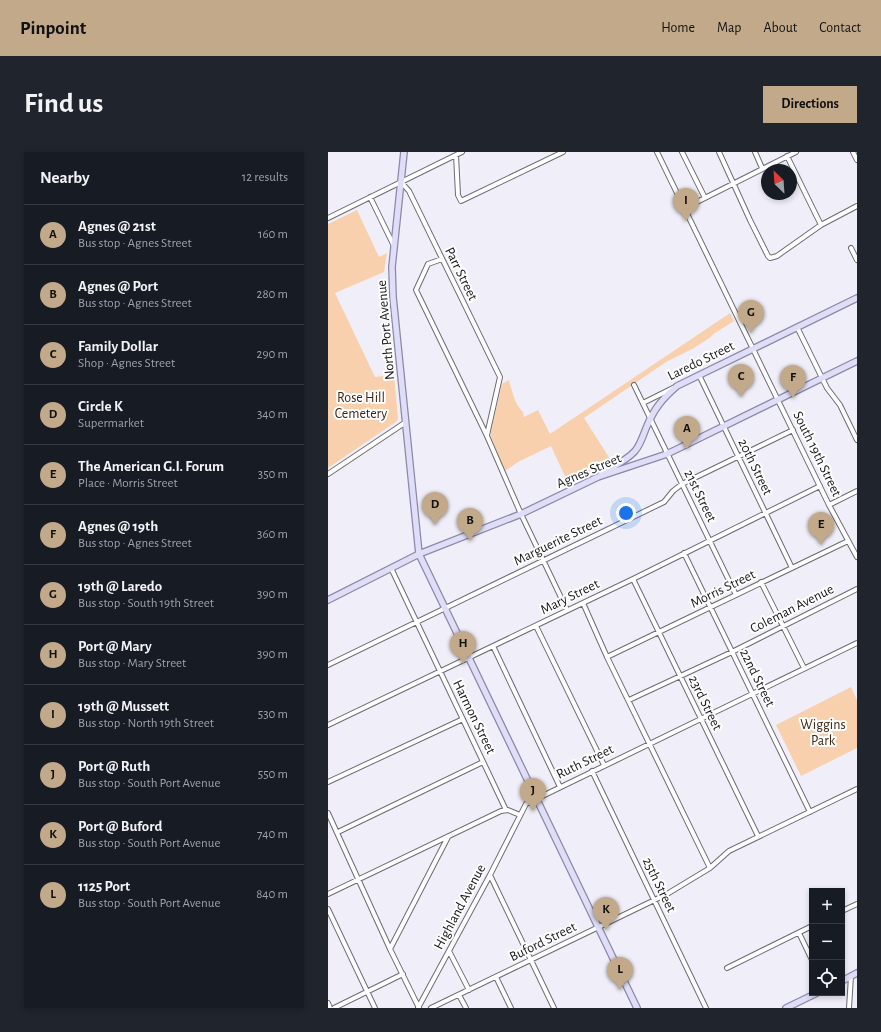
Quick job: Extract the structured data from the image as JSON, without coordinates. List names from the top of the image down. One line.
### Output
{"streets":{"main road":["North Port Avenue","Laredo Street","Agnes Street"],"street":["Parr Street","South 19th Street","20th Street","21st Street","Marguerite Street","Morris Street","Mary Street","Coleman Avenue","22nd Street","23rd Street","Harmon Street","Ruth Street","25th Street","Highland Avenue","Buford Street"]},"crossings":[["Parr Street","North Port Avenue"],["North Port Avenue","Agnes Street"],["North Port Avenue","Marguerite Street"],["North Port Avenue","Mary Street"],["North Port Avenue","Ruth Street"],["North Port Avenue","Buford Street"],["Laredo Street","South 19th Street"],["Laredo Street","20th Street"],["Laredo Street","21st Street"],["South 19th Street","Agnes Street"],["South 19th Street","Marguerite Street"],["South 19th Street","Morris Street"],["South 19th Street","Mary Street"],["20th Street","Agnes Street"],["20th Street","Marguerite Street"],["20th Street","Morris Street"],["20th Street","Mary Street"],["Agnes Street","21st Street"],["Agnes Street","Harmon Street"],["21st Street","Marguerite Street"],["21st Street","Morris Street"],["21st Street","Mary Street"],["Marguerite Street","Harmon Street"],["Morris Street","22nd Street"],["Morris Street","23rd Street"],["Mary Street","22nd Street"],["Mary Street","23rd Street"],["Mary Street","Harmon Street"],["Coleman Avenue","22nd Street"],["Coleman Avenue","23rd Street"],["22nd Street","Ruth Street"],["23rd Street","Ruth Street"],["Ruth Street","25th Street"],["Ruth Street","Highland Avenue"],["25th Street","Buford Street"]],"parks":["Rose Hill Cemetery","Wiggins Park"],"north":"top left","page":{"header":"Pinpoint","nav":["Home","Map","About","Contact"],"buttons":"Directions","title":"Find us","heading":["Nearby","12 results"],"pins":["I","G","C","F","A","D","B","E","H","J","K","L"],"list":[{"mark":"A","name":"Agnes @ 21st","note":"Bus stop · Agnes Street","value":"160 m"},{"mark":"B","name":"Agnes @ Port","note":"Bus stop · Agnes Street","value":"280 m"},{"mark":"C","name":"Family Dollar","note":"Shop · Agnes Street","value":"290 m"},{"mark":"D","name":"Circle K","note":"Supermarket","value":"340 m"},{"mark":"E","name":"The American G.I. Forum","note":"Place · Morris Street","value":"350 m"},{"mark":"F","name":"Agnes @ 19th","note":"Bus stop · Agnes Street","value":"360 m"},{"mark":"G","name":"19th @ Laredo","note":"Bus stop · South 19th Street","value":"390 m"},{"mark":"H","name":"Port @ Mary","note":"Bus stop · Mary Street","value":"390 m"},{"mark":"I","name":"19th @ Mussett","note":"Bus stop · North 19th Street","value":"530 m"},{"mark":"J","name":"Port @ Ruth","note":"Bus stop · South Port Avenue","value":"550 m"},{"mark":"K","name":"Port @ Buford","note":"Bus stop · South Port Avenue","value":"740 m"},{"mark":"L","name":"1125 Port","note":"Bus stop · South Port Avenue","value":"840 m"}],"map_buttons":["+","−"]}}
